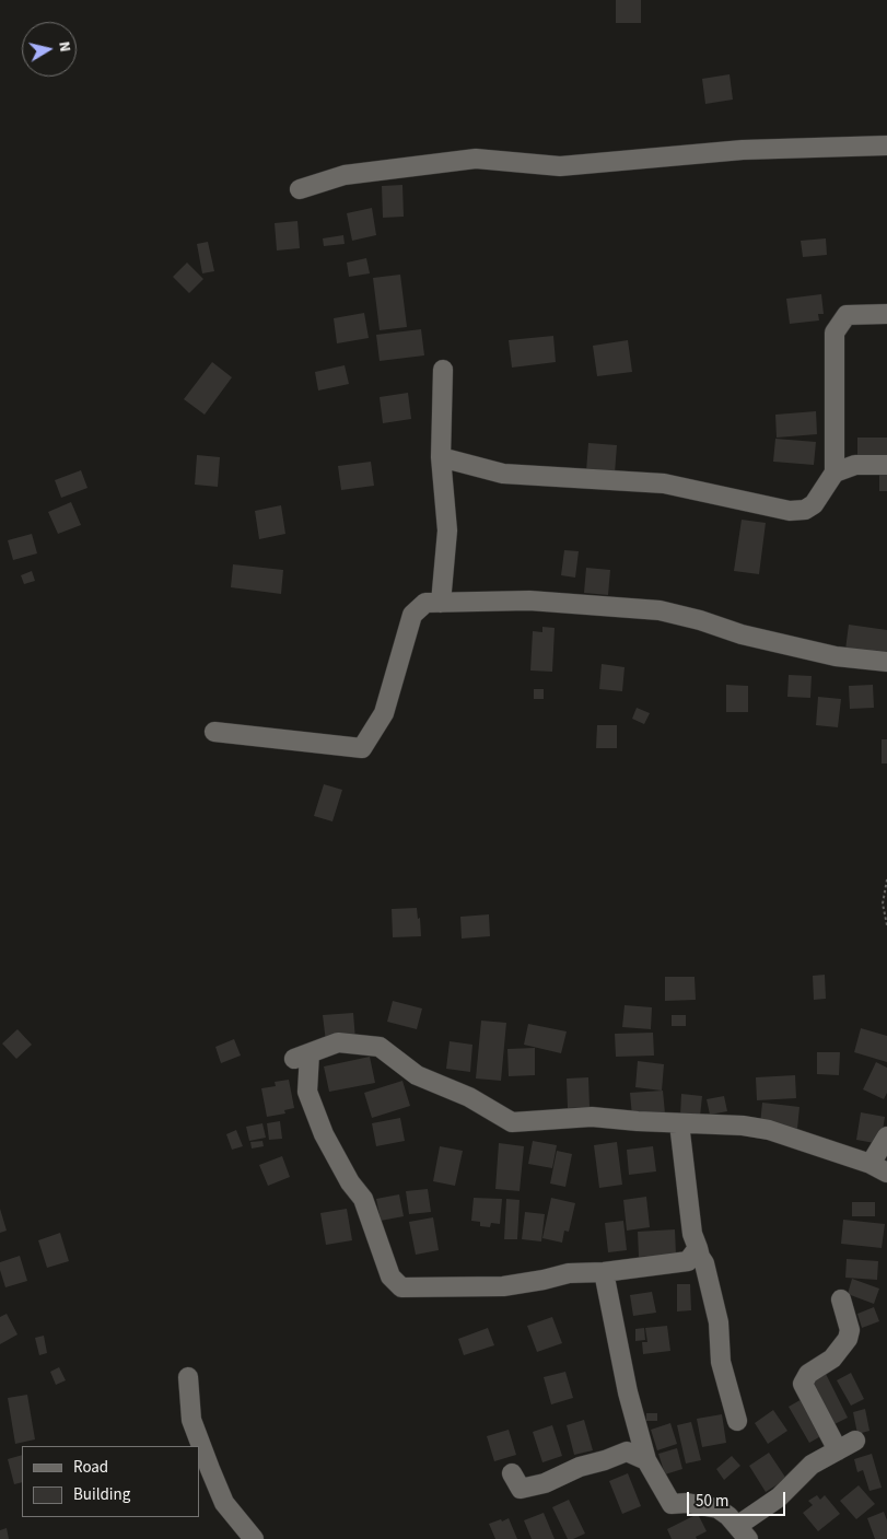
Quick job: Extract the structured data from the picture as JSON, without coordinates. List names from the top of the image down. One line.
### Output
{"legend":["Road","Building"],"scale_bar":"50 m","north":"right"}
